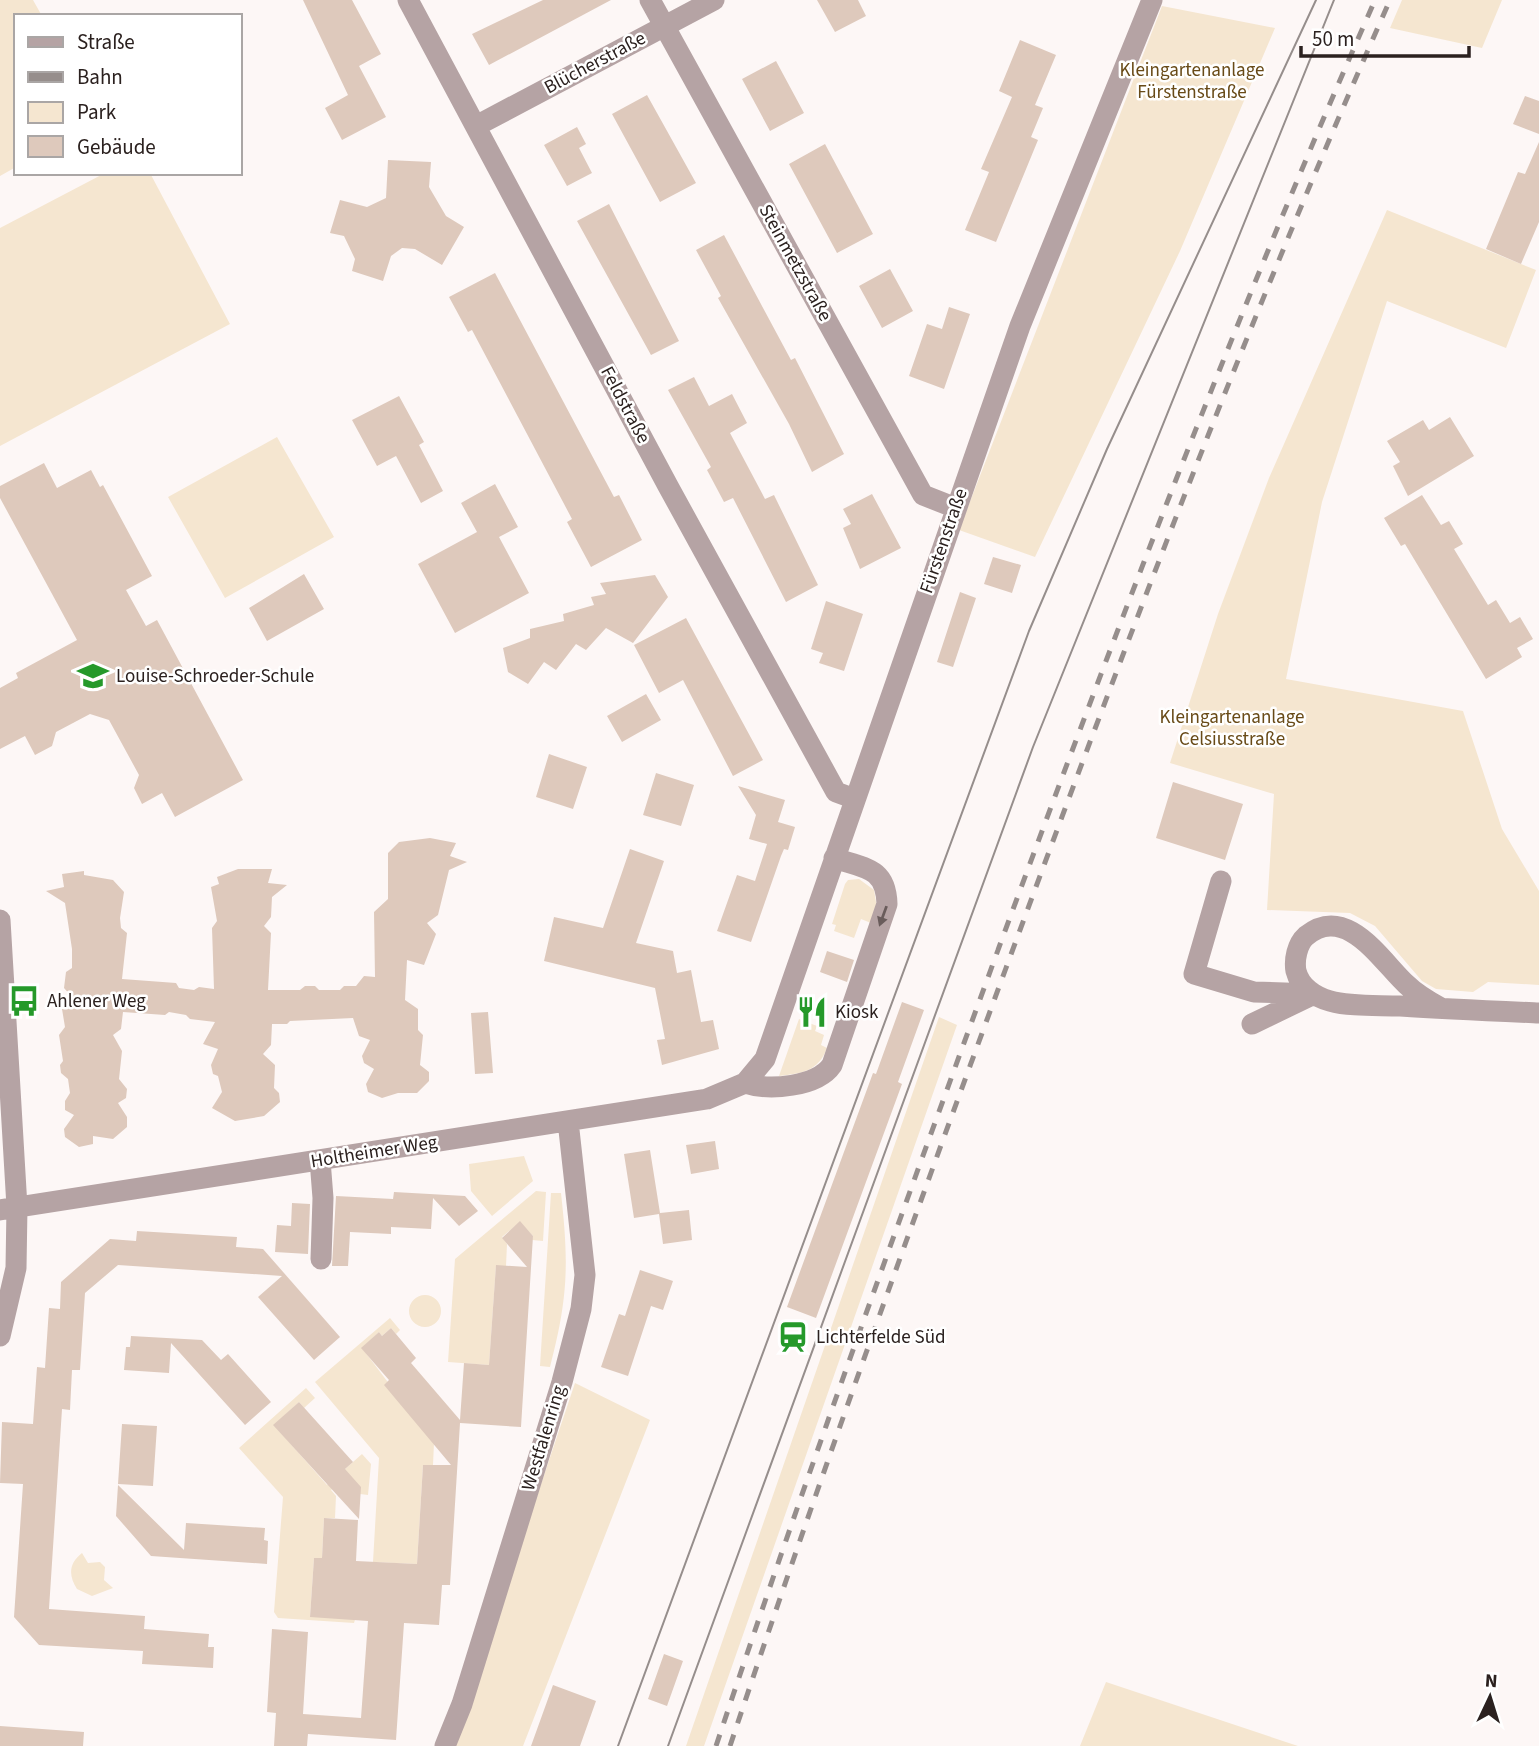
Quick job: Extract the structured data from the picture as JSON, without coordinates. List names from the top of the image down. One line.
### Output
{"streets":{"street":["Blücherstraße","Steinmetzstraße","Feldstraße","Fürstenstraße","Holtheimer Weg","Westfalenring"]},"crossings":[["Blücherstraße","Steinmetzstraße"],["Blücherstraße","Feldstraße"],["Steinmetzstraße","Fürstenstraße"],["Feldstraße","Fürstenstraße"],["Fürstenstraße","Holtheimer Weg"],["Holtheimer Weg","Westfalenring"]],"parks":["Kleingartenanlage Fürstenstraße","Kleingartenanlage Celsiusstraße"],"places":{"school or university":["Louise-Schroeder-Schule"],"bus stop":["Ahlener Weg"],"restaurant":["Kiosk"],"station":["Lichterfelde Süd"]},"legend":["Straße","Bahn","Park","Gebäude"],"scale_bar":"50 m","north":"top"}
